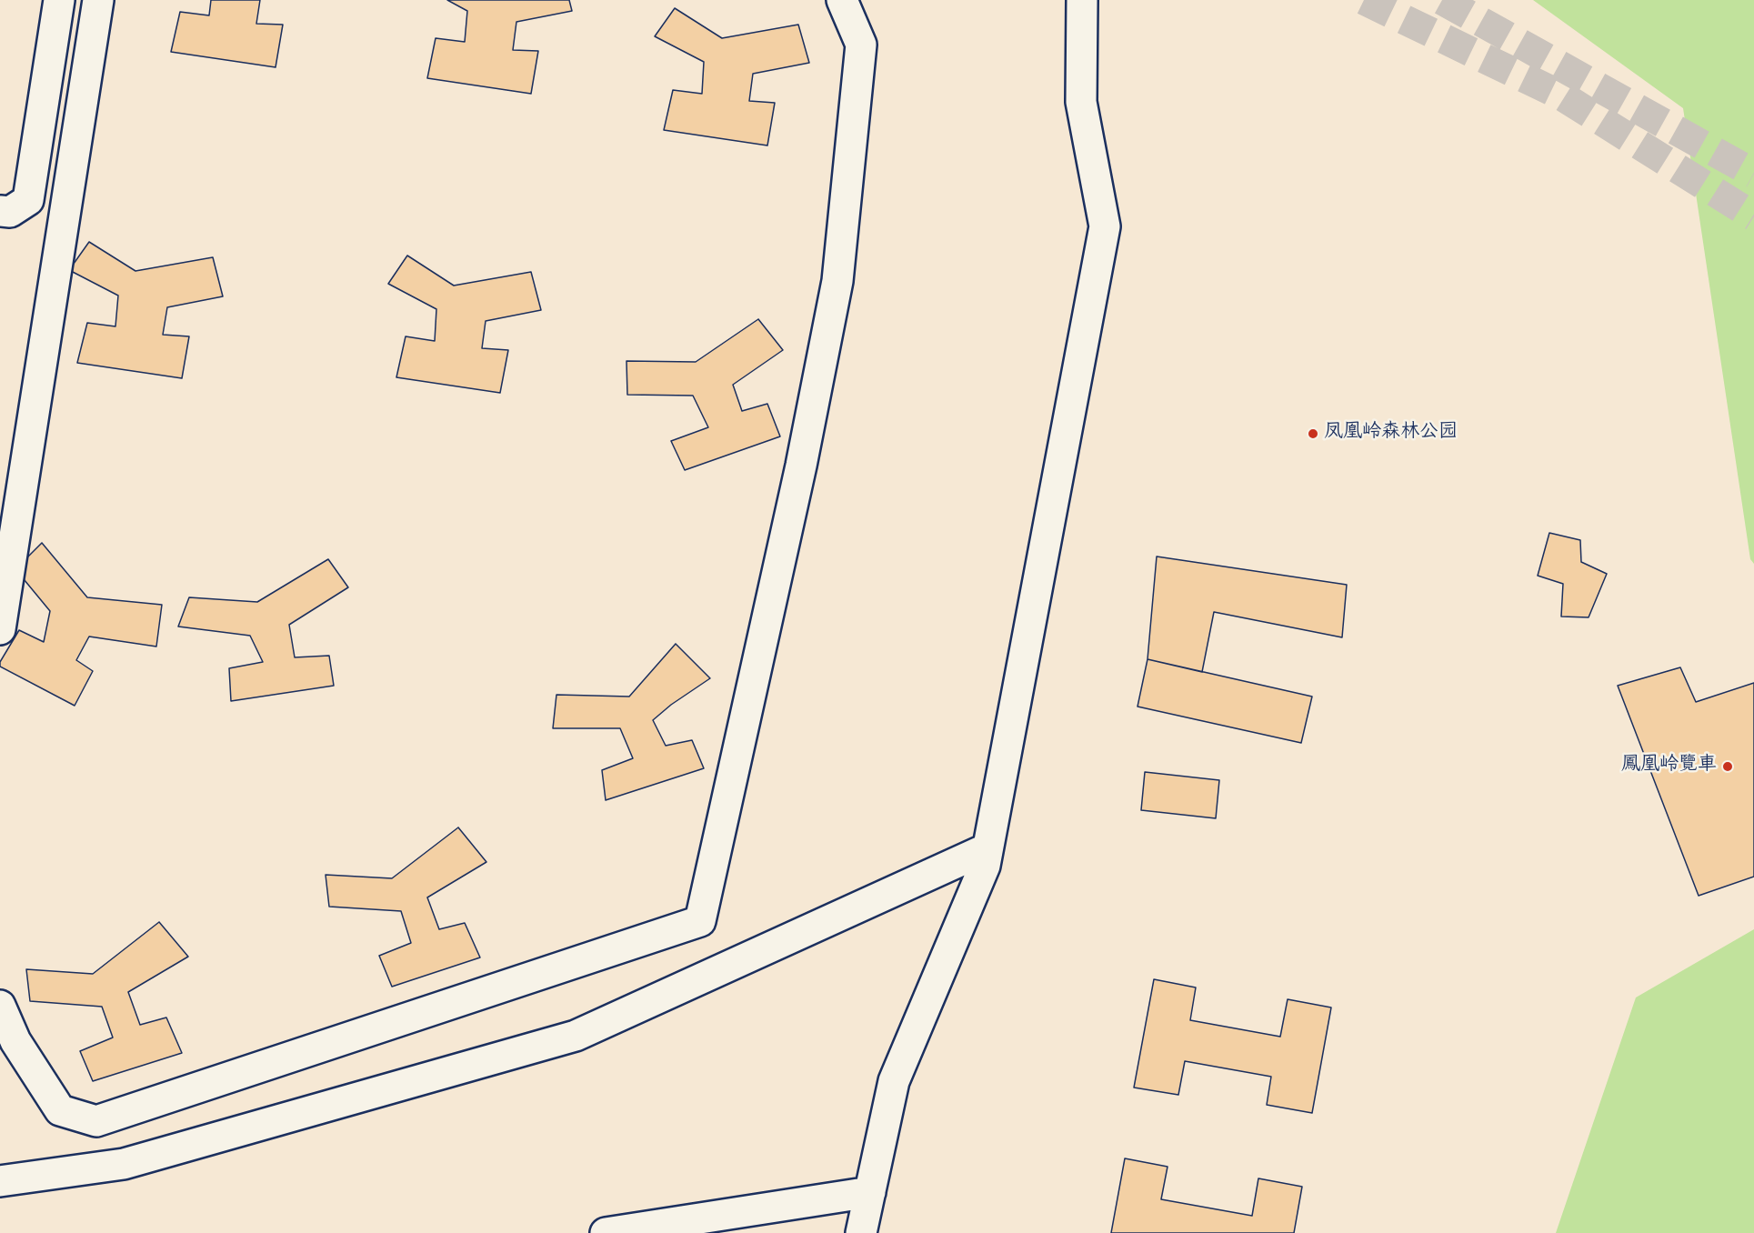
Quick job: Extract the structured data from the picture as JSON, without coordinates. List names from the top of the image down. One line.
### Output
{"places":["凤凰岭森林公园","鳳凰岭覽車"]}
